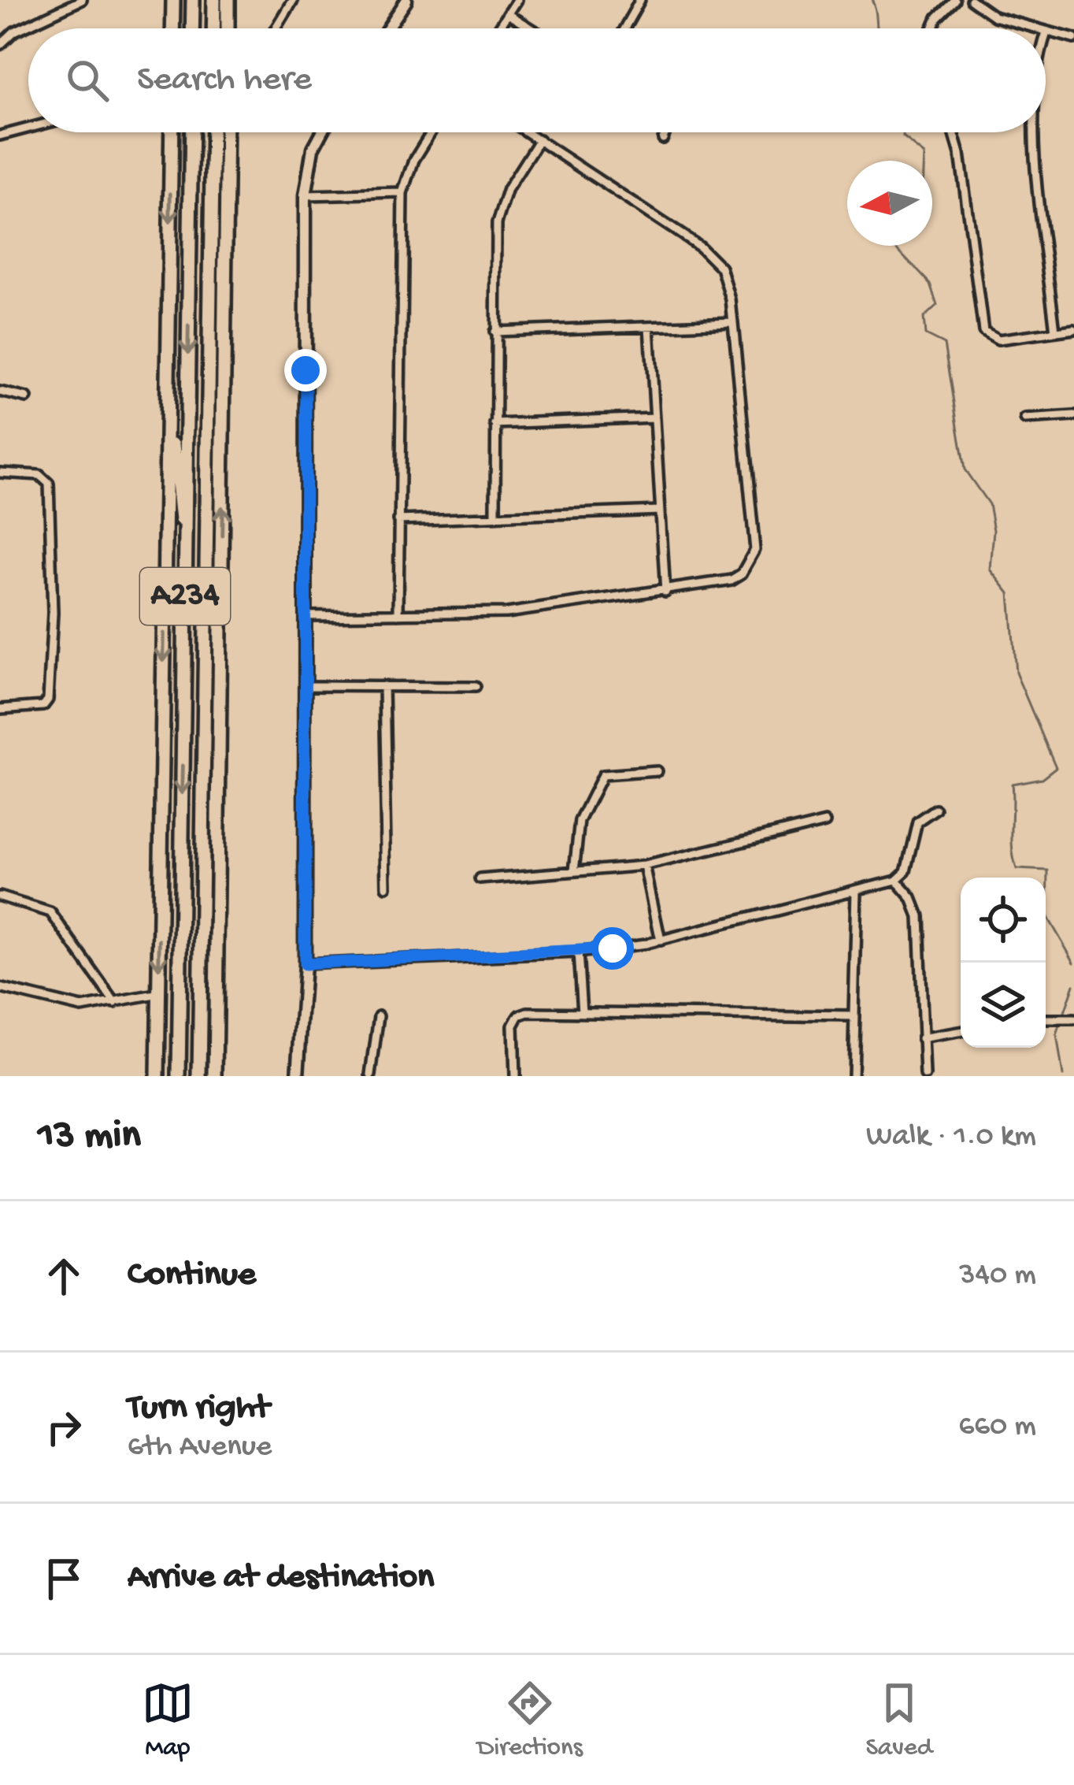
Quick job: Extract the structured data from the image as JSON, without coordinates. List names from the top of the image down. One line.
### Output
{"streets":{"highway":["A234"]},"north":"left","page":{"search":"Search here","heading":["13 min","Walk · 1.0 km"],"list":[["Continue","340 m"],["Turn right","6th Avenue","660 m"],"Arrive at destination"],"nav":["Map","Directions","Saved"]}}
